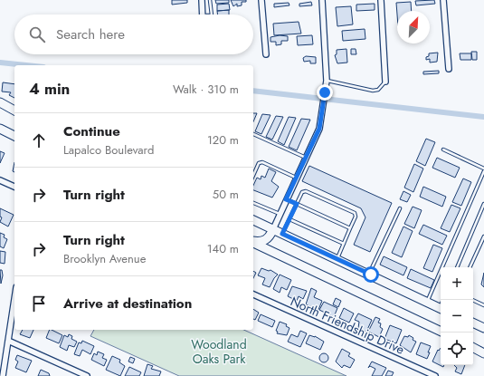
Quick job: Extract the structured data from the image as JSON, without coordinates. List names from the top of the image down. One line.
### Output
{"streets":{"street":["North Friendship Drive"]},"parks":["Woodland Oaks Park"],"north":"top right","page":{"search":"Search here","heading":["4 min","Walk · 310 m"],"list":[["Continue","Lapalco Boulevard","120 m"],["Turn right","50 m"],["Turn right","Brooklyn Avenue","140 m"],"Arrive at destination"],"map_buttons":["+","−"]}}
